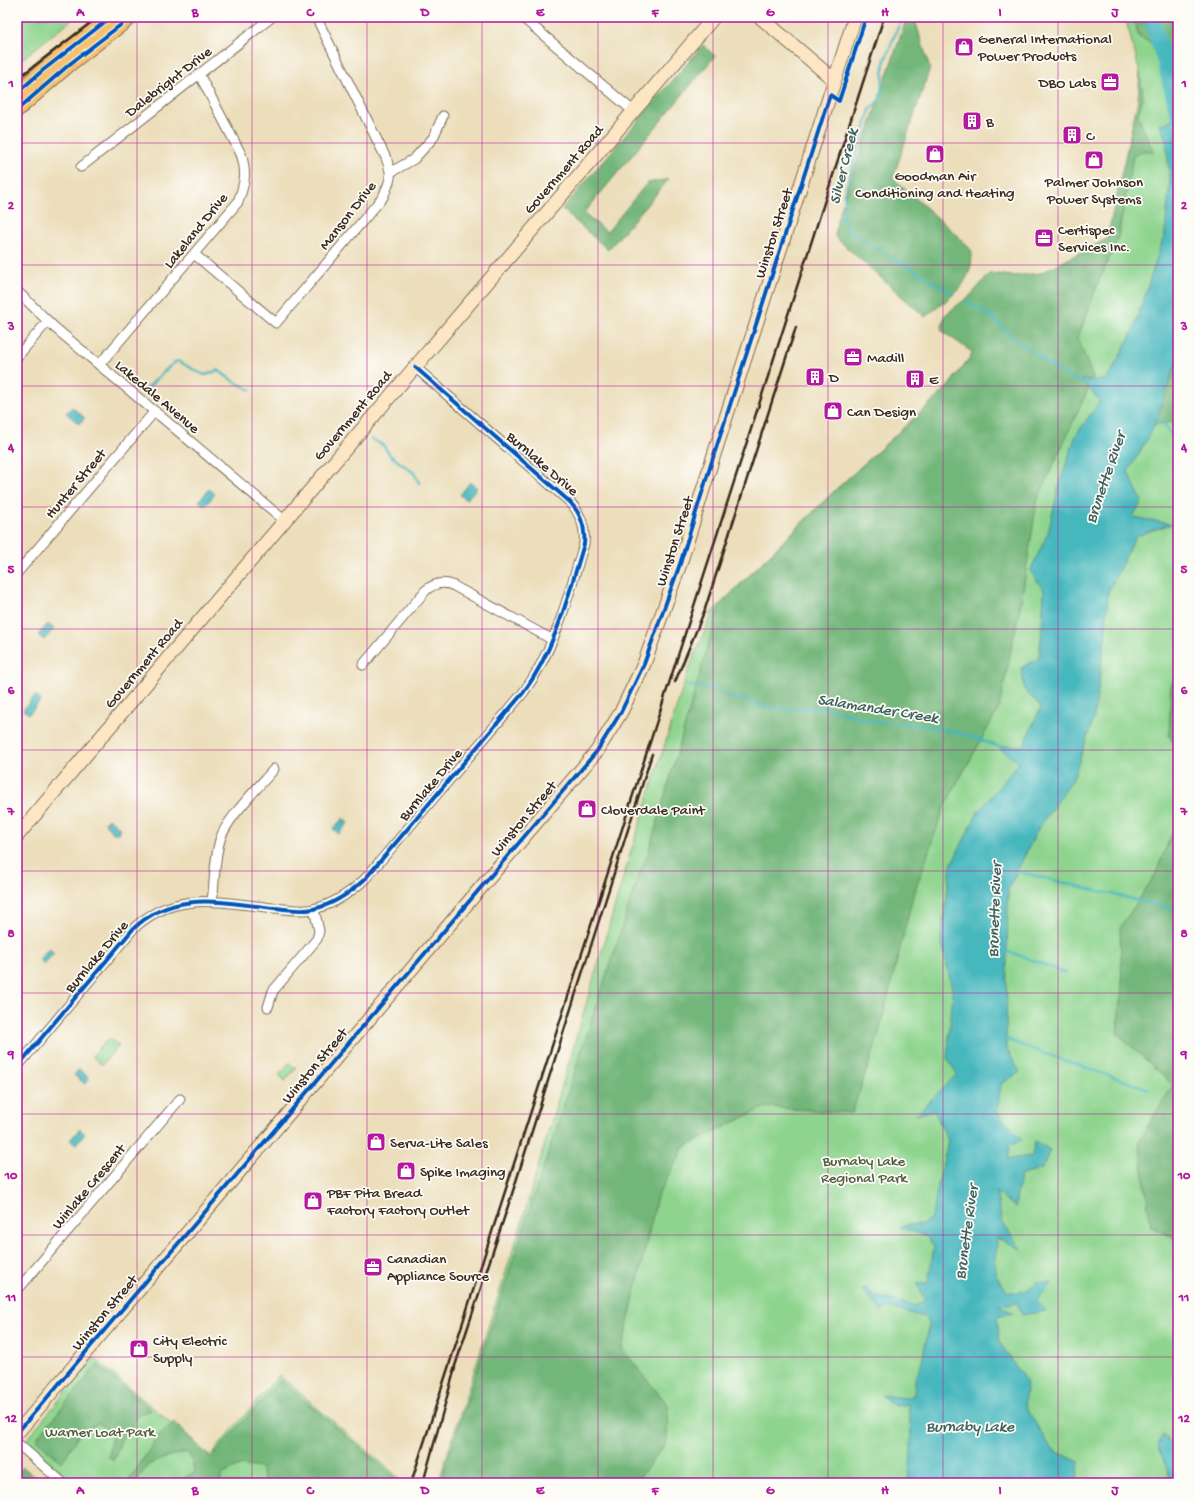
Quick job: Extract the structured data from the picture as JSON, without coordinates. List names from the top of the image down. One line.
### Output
{"streets":{"street":["Dalebright Drive","Government Road","Manson Drive","Lakeland Drive","Winston Street","Lakedale Avenue","Burnlake Drive","Hunter Street","Winlake Crescent"]},"crossings":[["Dalebright Drive","Lakeland Drive"],["Government Road","Lakedale Avenue"],["Government Road","Burnlake Drive"],["Manson Drive","Lakeland Drive"],["Lakeland Drive","Lakedale Avenue"],["Lakedale Avenue","Hunter Street"]],"water":["Silver Creek","Brunette River","Salamander Creek","Burnaby Lake"],"parks":["Burnaby Lake Regional Park","Warner Loat Park"],"places":{"shop":["General International Power Products","Goodman Air Conditioning and Heating","Palmer Johnson Power Systems","Can Design","Cloverdale Paint","Serva-Lite Sales","Spike Imaging","PBF Pita Bread Factory Factory Outlet","City Electric Supply"],"office":["DBO Labs","Certispec Services Inc.","Madill","Canadian Appliance Source"],"building":["B","C","D","E"]},"grid":{"columns":["A","B","C","D","E","F","G","H","I","J"],"rows":["1","2","3","4","5","6","7","8","9","10","11","12"]}}
